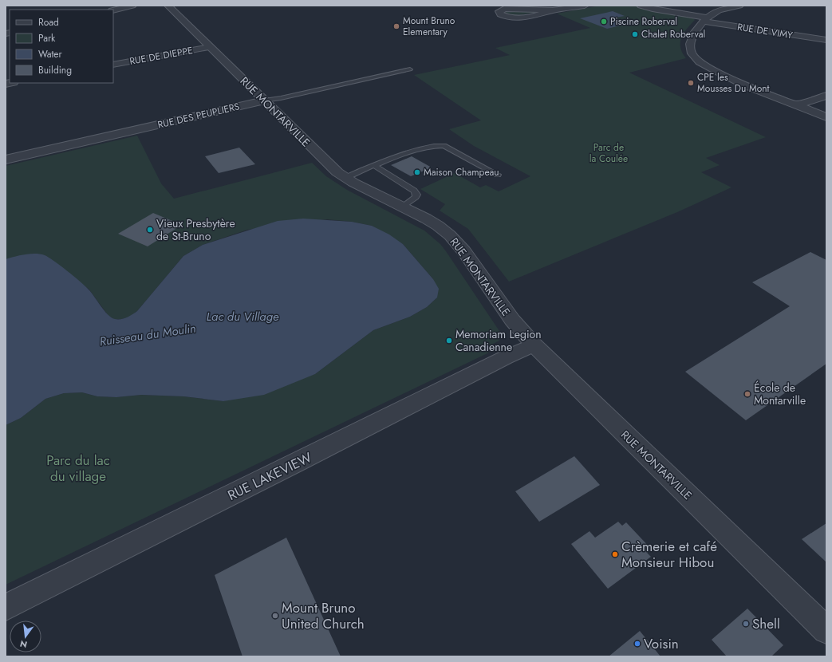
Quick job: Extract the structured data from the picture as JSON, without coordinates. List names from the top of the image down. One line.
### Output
{"streets":{"street":["RUE DE VIMY","RUE DE DIEPPE","RUE MONTARVILLE","RUE DES PEUPLIERS","RUE LAKEVIEW"]},"crossings":[["RUE DE DIEPPE","RUE MONTARVILLE"],["RUE MONTARVILLE","RUE DES PEUPLIERS"],["RUE MONTARVILLE","RUE LAKEVIEW"]],"water":["Lac du Village","Ruisseau du Moulin"],"parks":["Parc de la Coulée","Parc du lac du village"],"places":["Piscine Roberval","Mount Bruno Elementary","Chalet Roberval","CPE les Mousses Du Mont","Maison Champeau","Vieux Presbytère de St-Bruno","Memoriam Legion Canadienne","École de Montarville","Crèmerie et café Monsieur Hibou","Mount Bruno United Church","Shell","Voisin"],"legend":["Road","Park","Water","Building"],"north":"bottom"}
